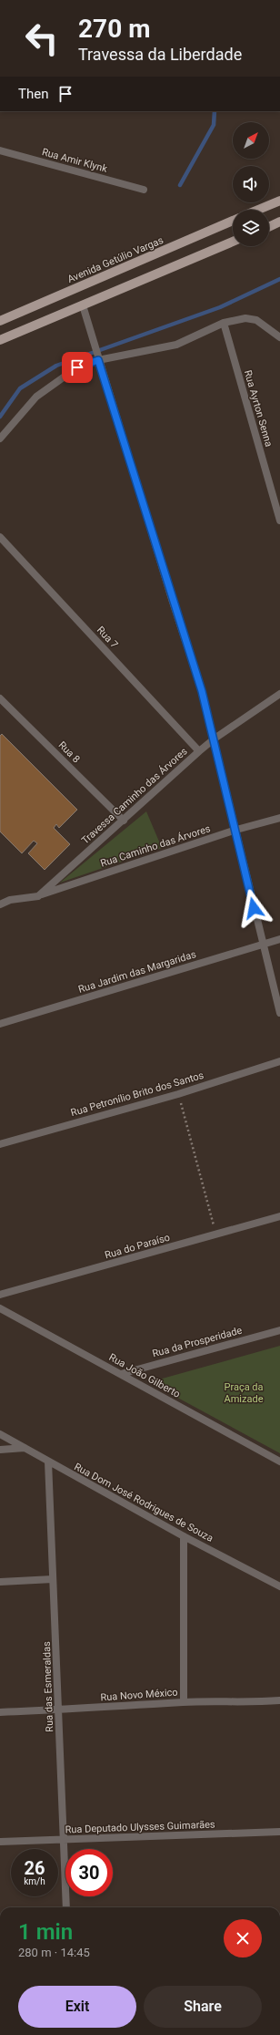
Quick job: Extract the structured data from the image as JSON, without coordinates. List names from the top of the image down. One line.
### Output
{"streets":{"main road":["Avenida Getúlio Vargas"],"street":["Rua Amir Klynk","Rua Ayrton Senna","Rua 7","Rua 8","Travessa Caminho das Árvores","Rua Caminho das Árvores","Rua Jardim das Margaridas","Rua Petronílio Brito dos Santos","Rua do Paraíso","Rua da Prosperidade","Rua João Gilberto","Rua Dom José Rodrigues de Souza","Rua das Esmeraldas","Rua Novo México","Rua Deputado Ulysses Guimarães"]},"crossings":[["Rua 7","Travessa Caminho das Árvores"],["Rua 8","Travessa Caminho das Árvores"],["Travessa Caminho das Árvores","Rua Caminho das Árvores"],["Rua da Prosperidade","Rua João Gilberto"],["Rua Dom José Rodrigues de Souza","Rua das Esmeraldas"],["Rua das Esmeraldas","Rua Novo México"],["Rua das Esmeraldas","Rua Deputado Ulysses Guimarães"]],"parks":["Praça da Amizade"],"north":"top right","page":{"turn":["270 m","Travessa da Liberdade"],"then":"Then","speed":"26 km/h","limit":"30","heading":["1 min","280 m · 14:45"],"buttons":["Exit","Share"]}}
